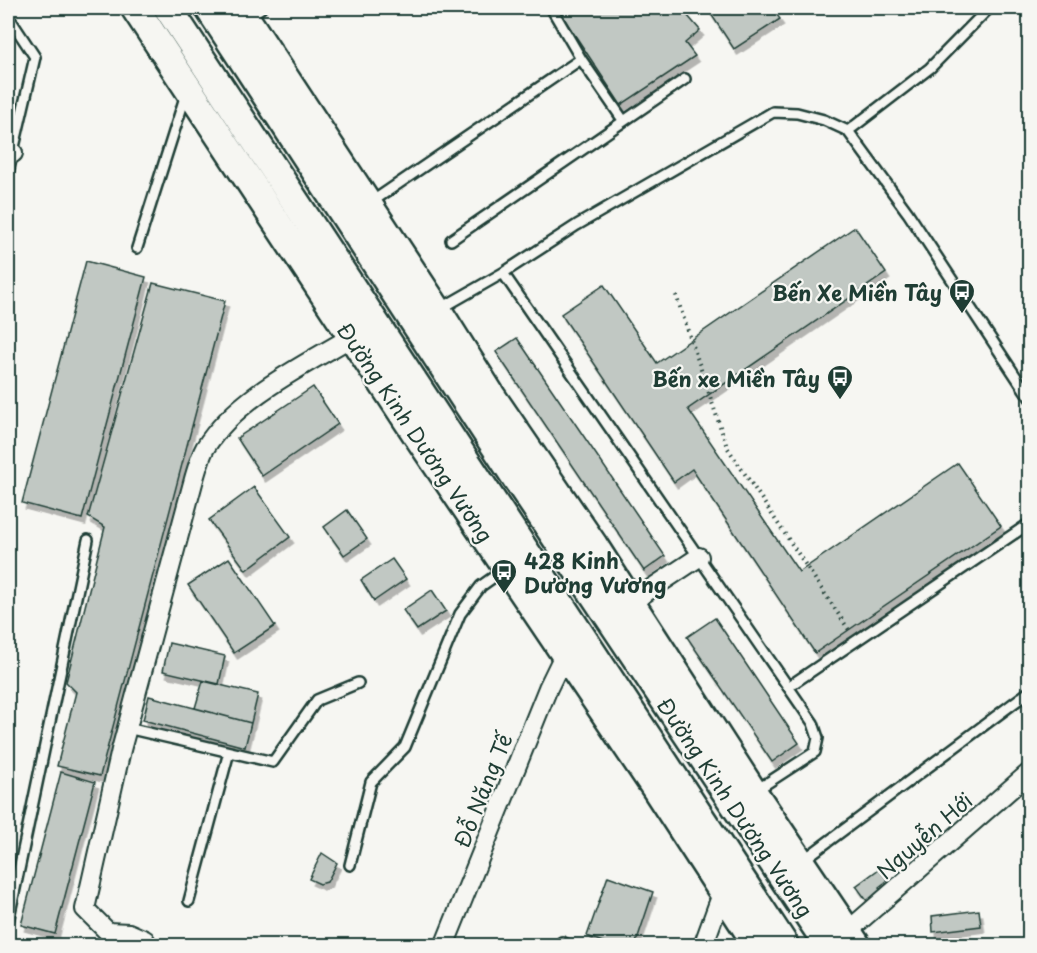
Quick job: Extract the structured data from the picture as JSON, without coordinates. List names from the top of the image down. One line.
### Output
{"streets":{"main road":["Đường Kinh Dương Vương"],"street":["Đỗ Năng Tế","Nguyễn Hới"]},"crossings":[["Đường Kinh Dương Vương","Đỗ Năng Tế"],["Đường Kinh Dương Vương","Nguyễn Hới"]],"places":{"bus stop":["Bến Xe Miền Tây","Bến xe Miền Tây","428 Kinh Dương Vương"]}}
